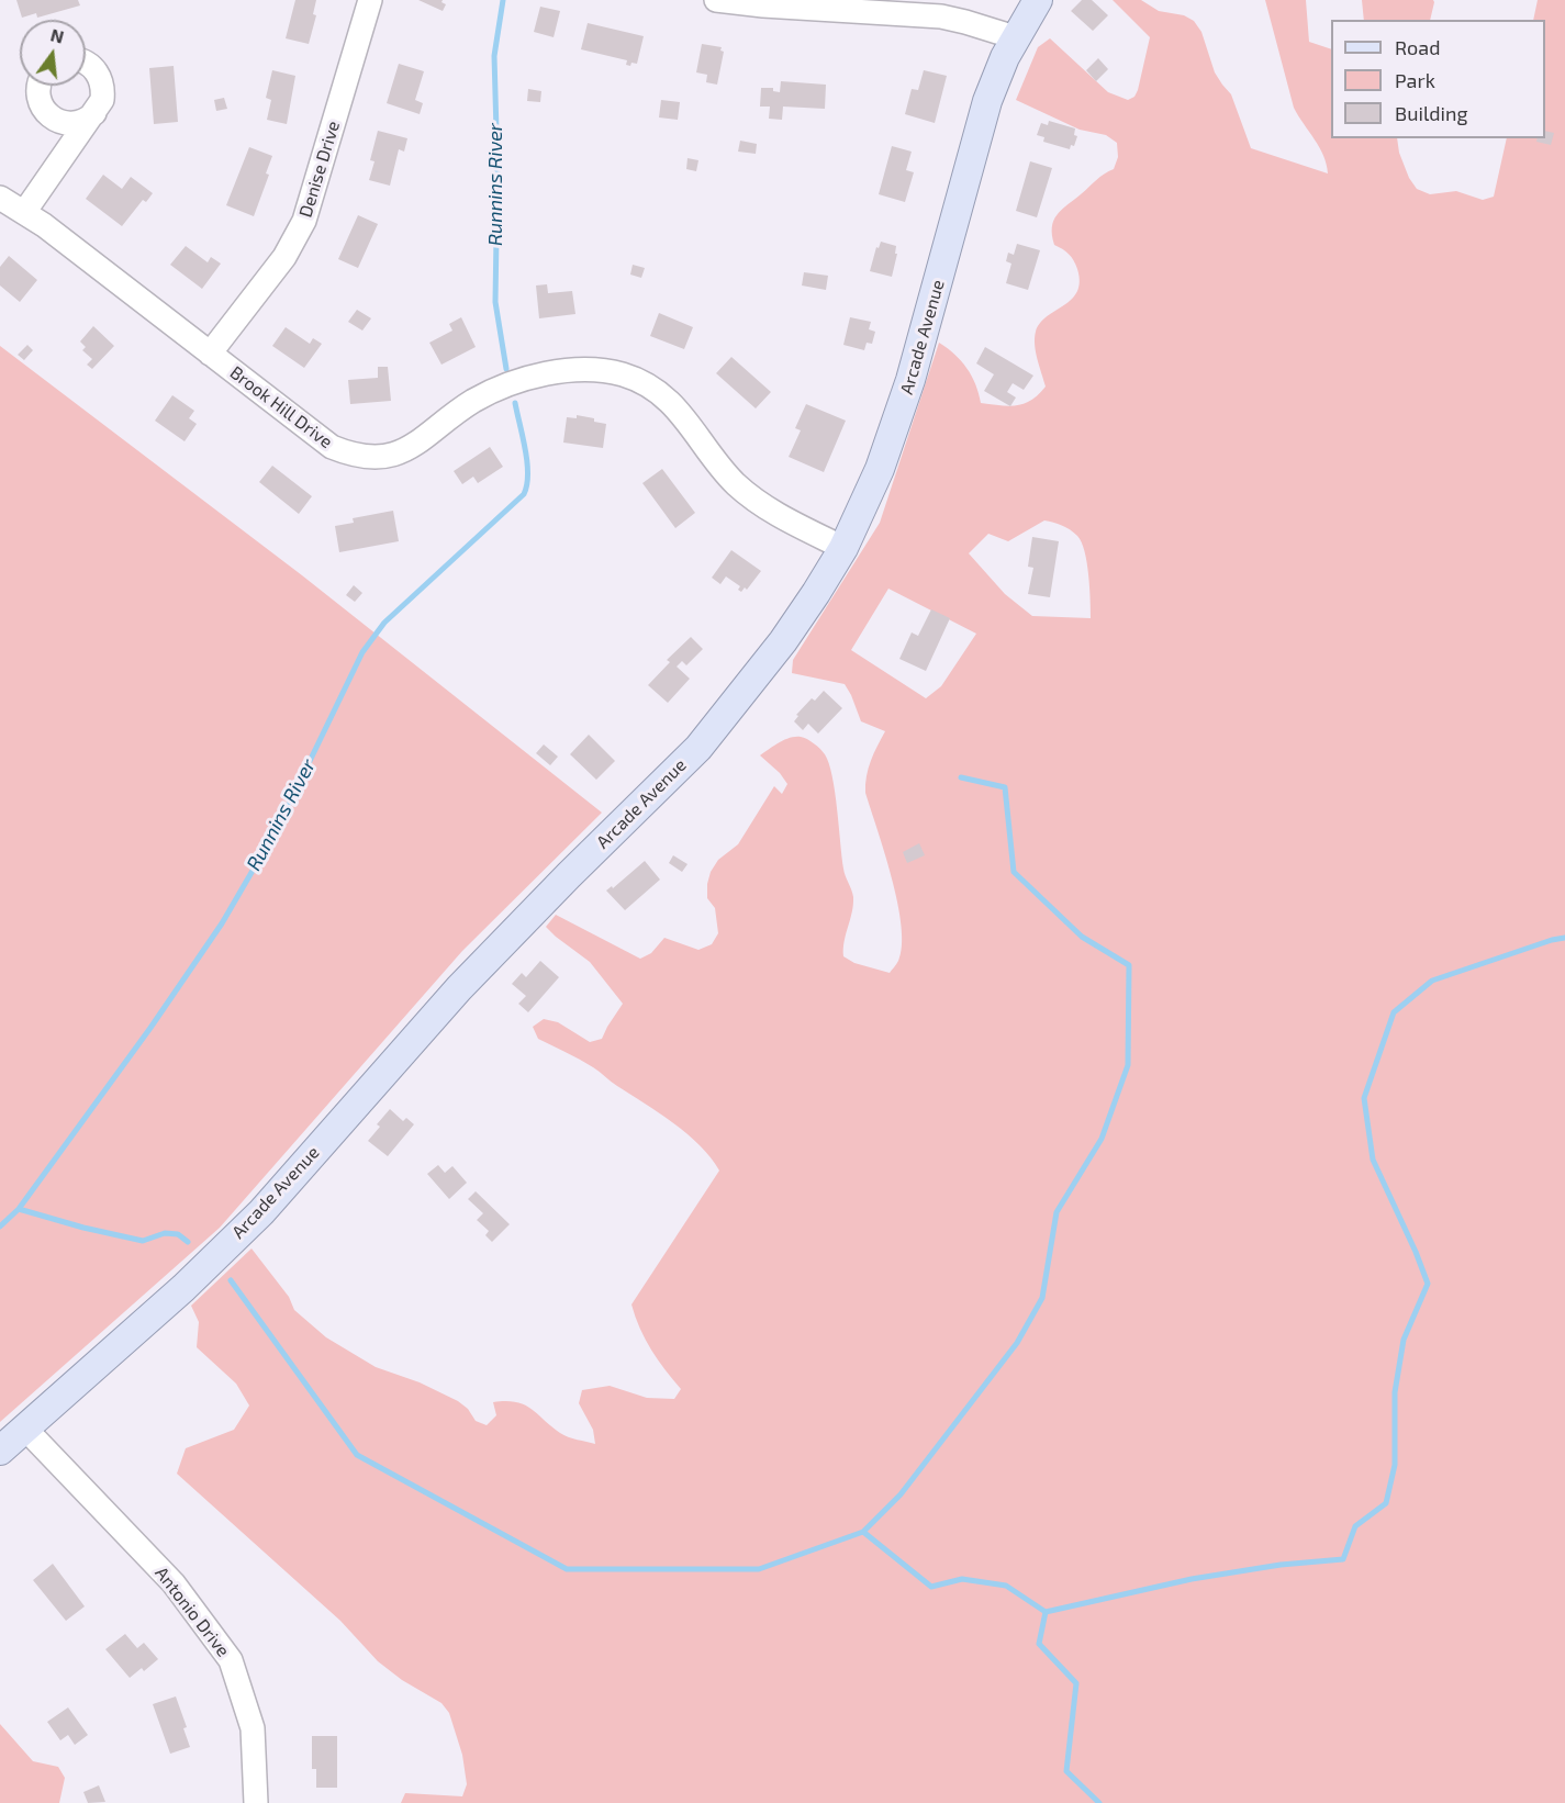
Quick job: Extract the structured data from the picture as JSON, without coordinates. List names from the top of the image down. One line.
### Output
{"streets":{"main road":["Arcade Avenue"],"street":["Denise Drive","Brook Hill Drive","Antonio Drive"]},"crossings":[["Denise Drive","Brook Hill Drive"],["Arcade Avenue","Brook Hill Drive"],["Arcade Avenue","Antonio Drive"]],"water":["Runnins River"],"legend":["Road","Park","Building"],"north":"top"}
